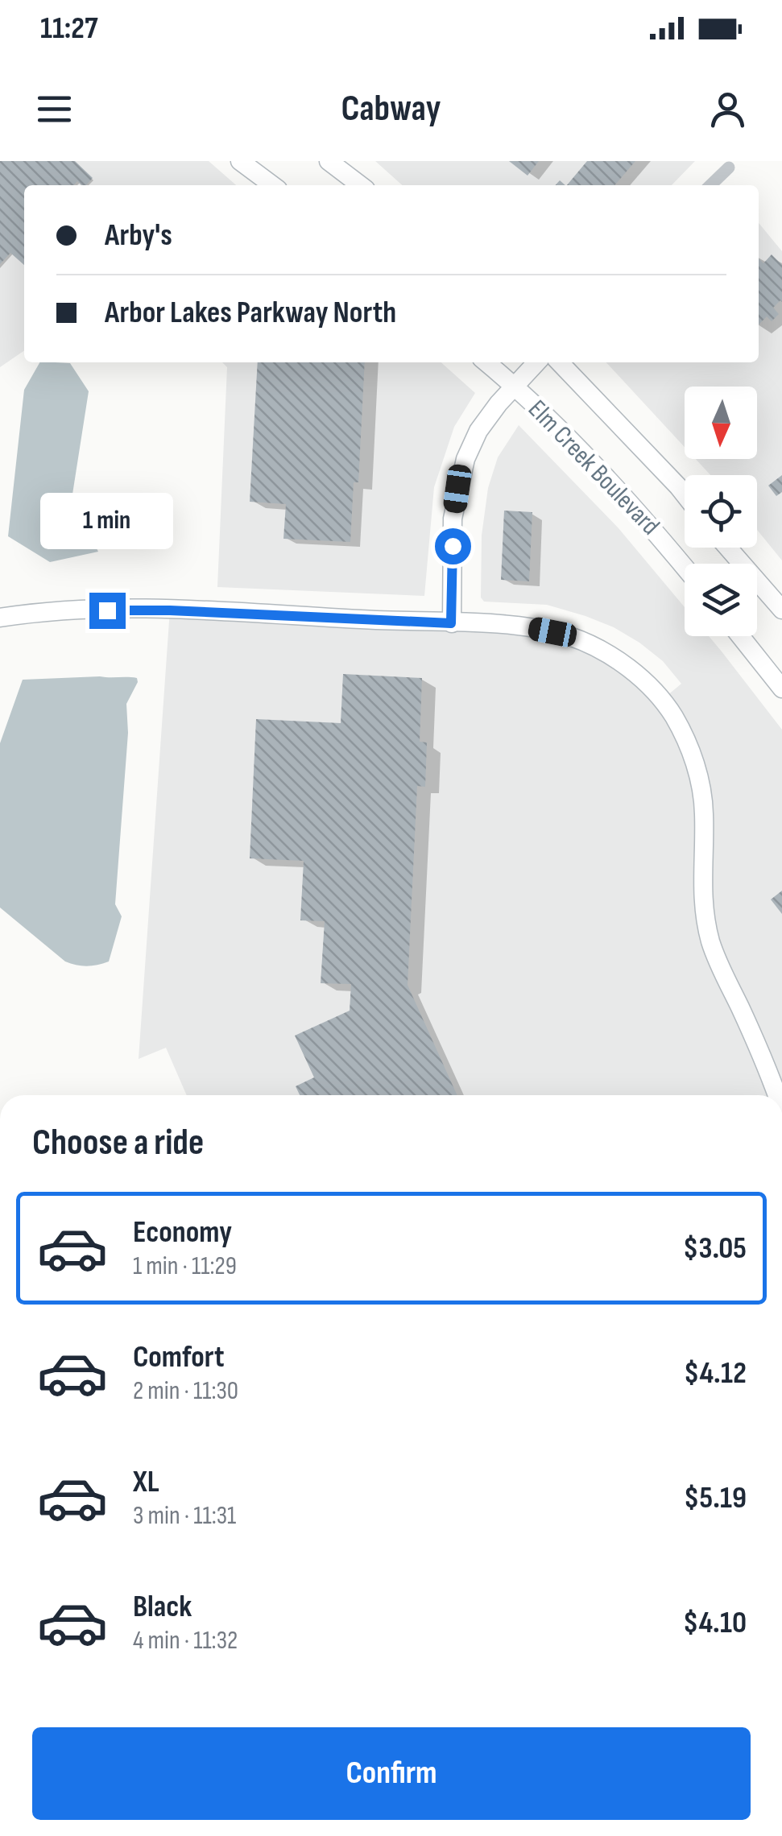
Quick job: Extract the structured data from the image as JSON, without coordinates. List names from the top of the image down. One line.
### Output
{"streets":{"street":["Elm Creek Boulevard"]},"north":"bottom","page":{"status":"11:27","header":"Cabway","banner":["Arby's","Arbor Lakes Parkway North"],"bubble":"1 min","heading":"Choose a ride","list":[{"name":"Economy","note":"1 min · 11:29","value":"$3.05"},{"name":"Comfort","note":"2 min · 11:30","value":"$4.12"},{"name":"XL","note":"3 min · 11:31","value":"$5.19"},{"name":"Black","note":"4 min · 11:32","value":"$4.10"}],"buttons":"Confirm"}}
